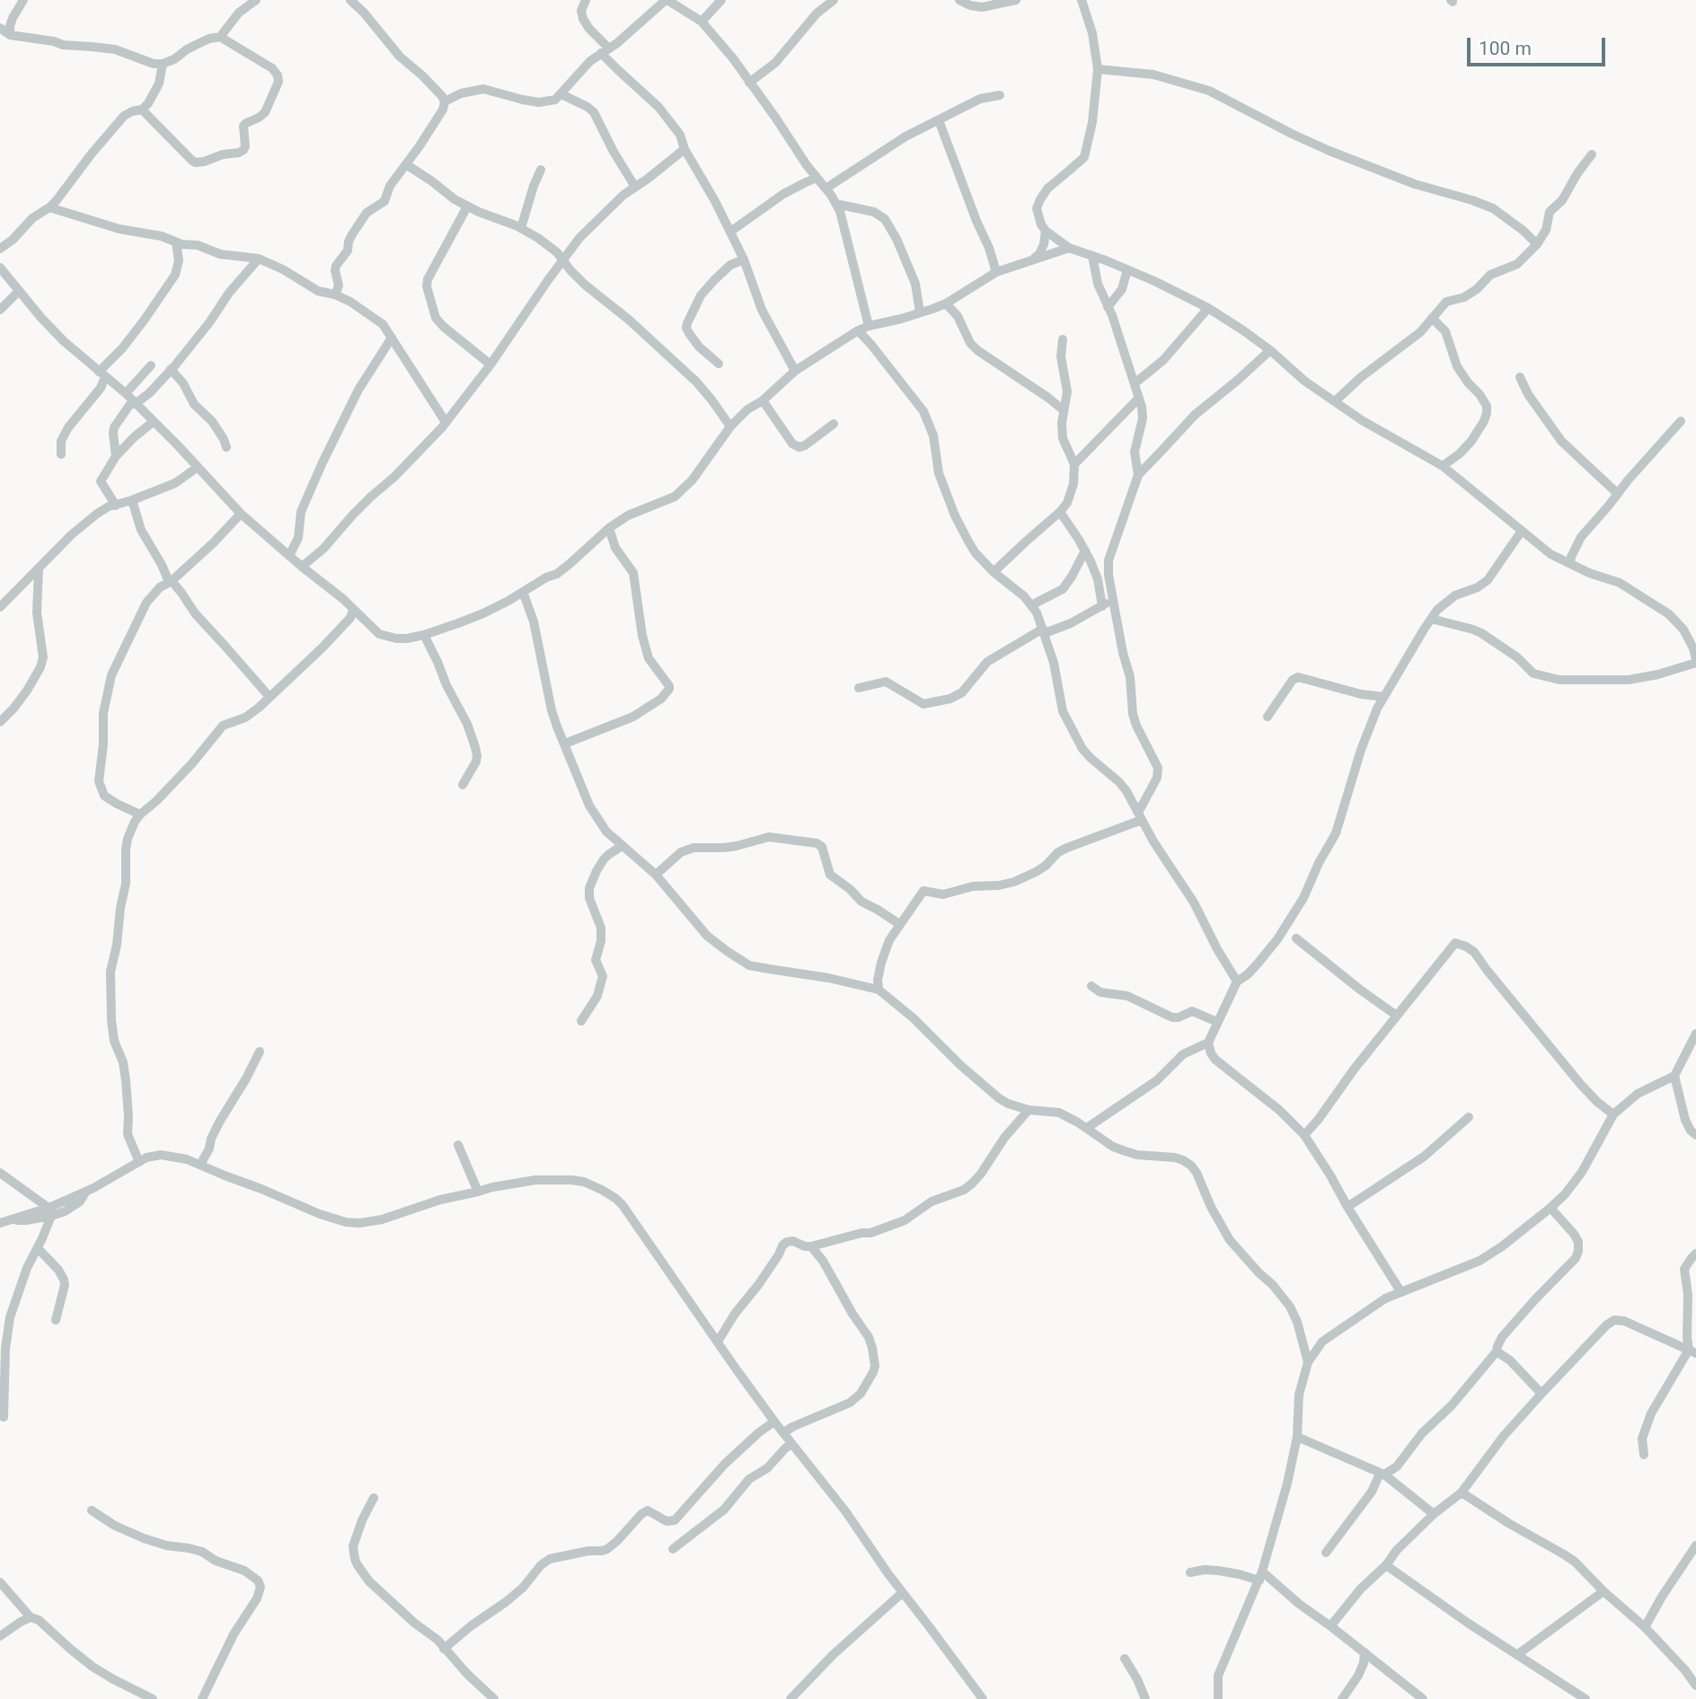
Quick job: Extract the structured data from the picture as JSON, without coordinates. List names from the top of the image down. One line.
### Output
{"scale_bar":"100 m"}
